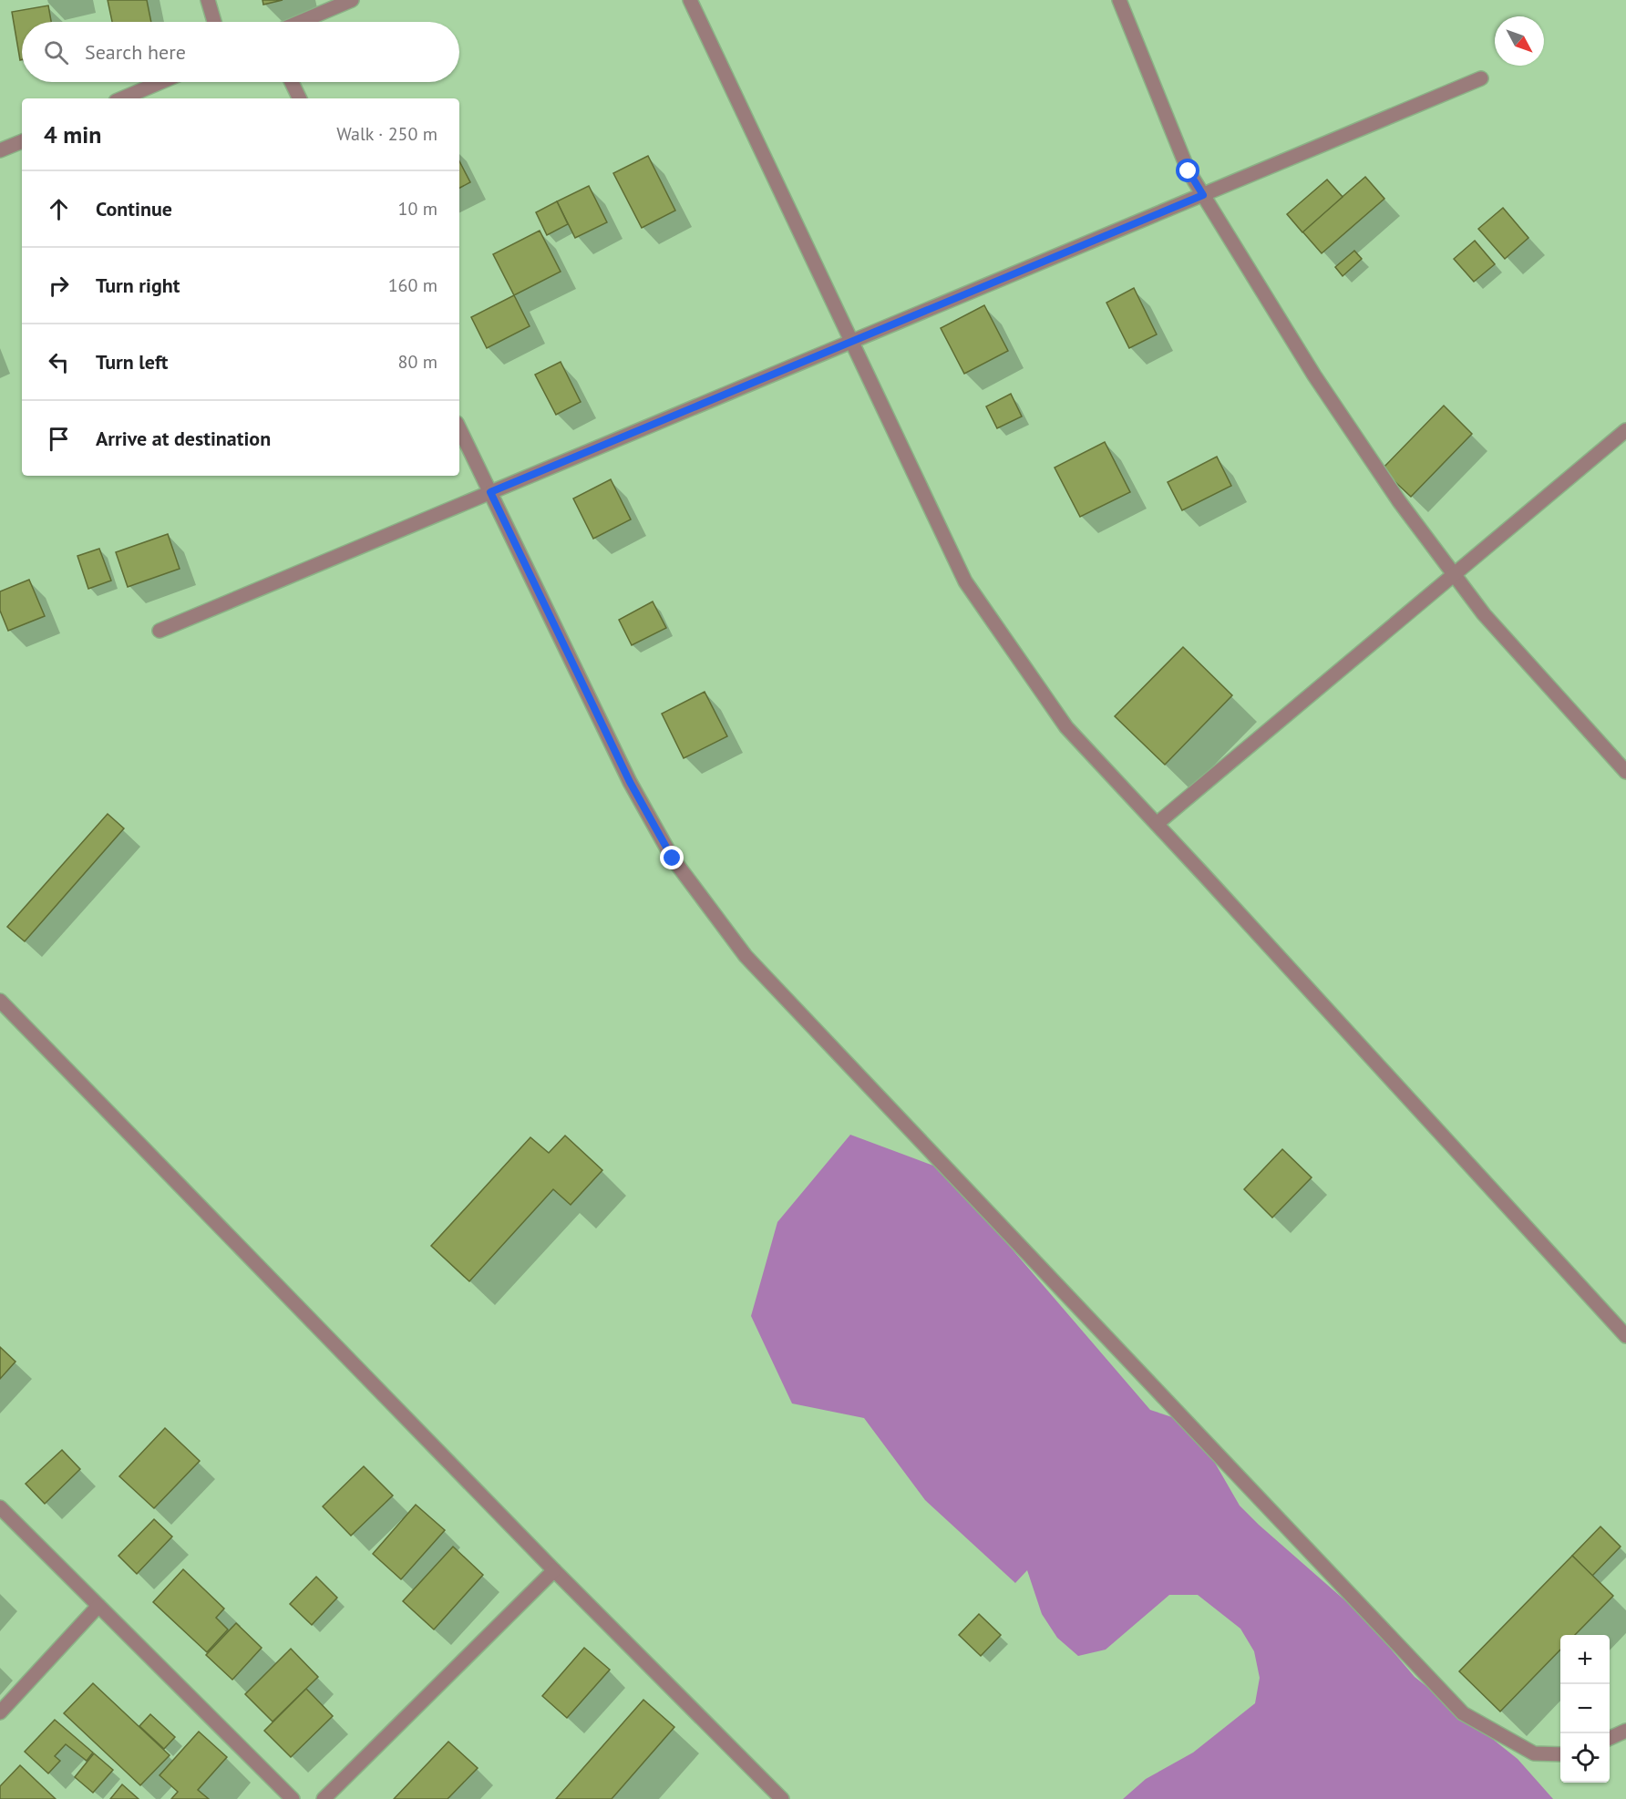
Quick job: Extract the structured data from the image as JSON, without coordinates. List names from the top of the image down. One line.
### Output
{"north":"bottom right","page":{"search":"Search here","heading":["4 min","Walk · 250 m"],"list":[["Continue","10 m"],["Turn right","160 m"],["Turn left","80 m"],"Arrive at destination"],"map_buttons":["+","−"]}}
